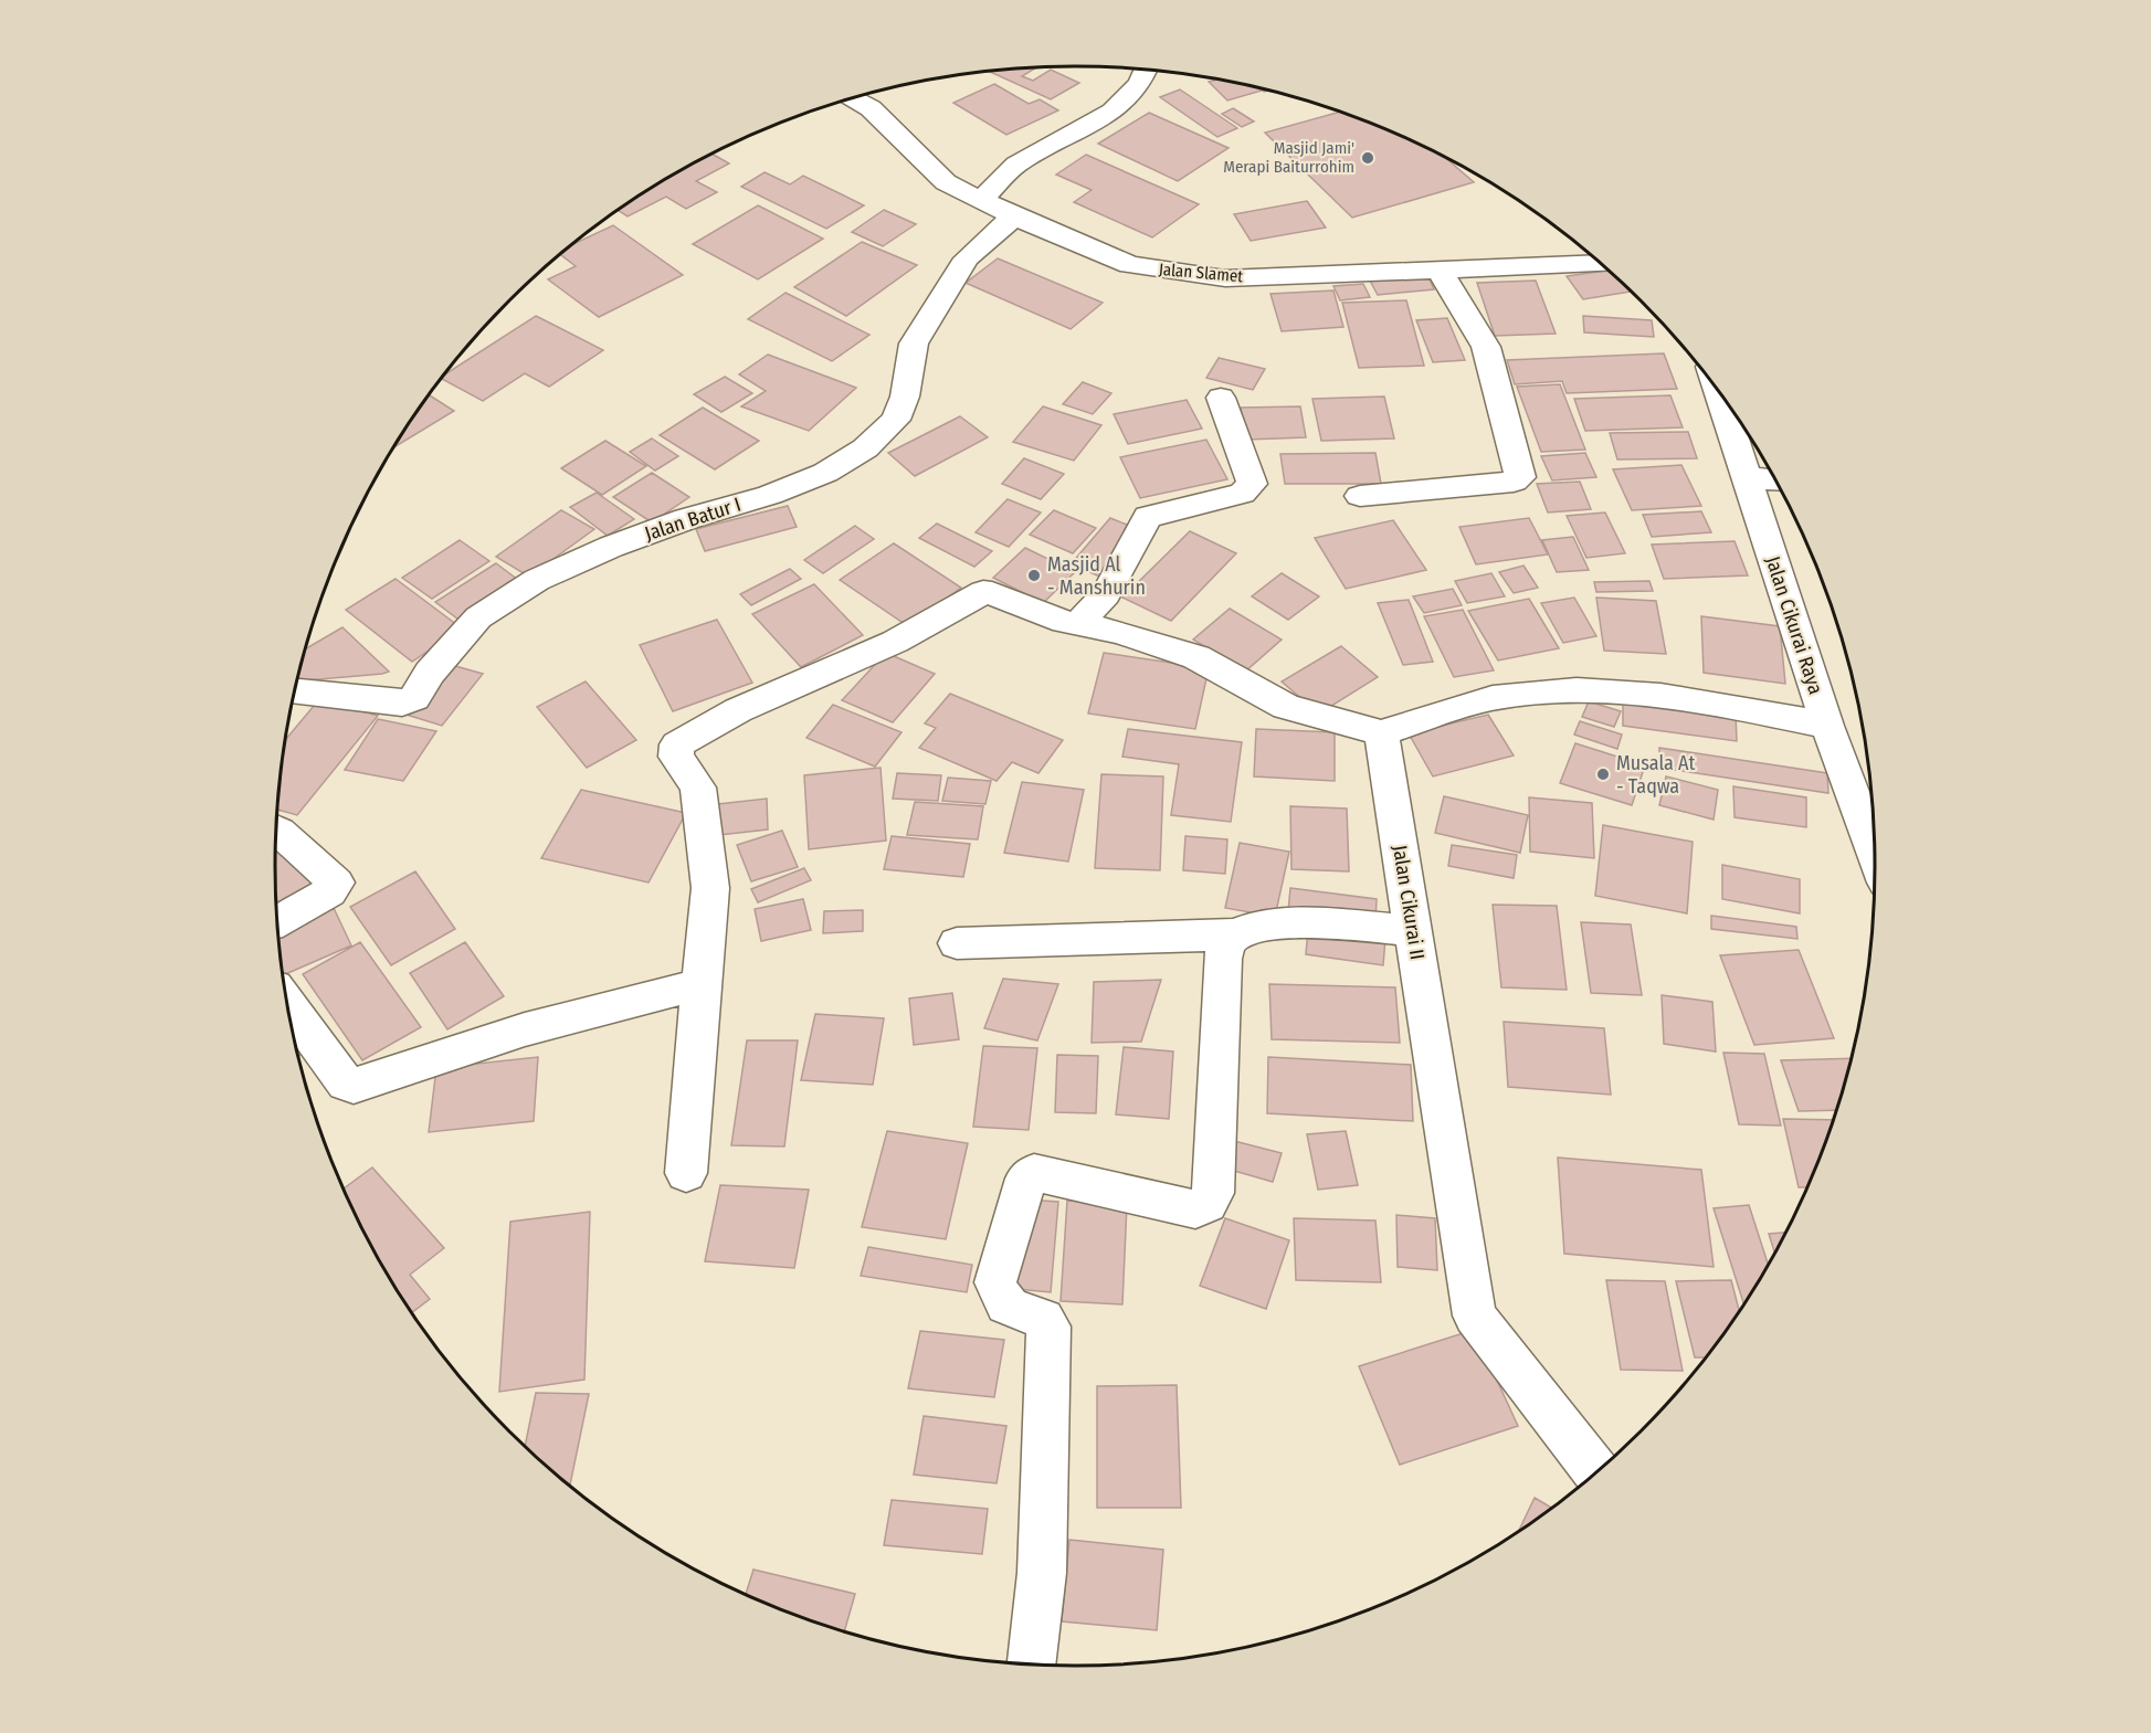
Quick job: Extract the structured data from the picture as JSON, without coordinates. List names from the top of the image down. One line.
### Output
{"streets":{"street":["Jalan Slamet","Jalan Batur I","Jalan Cikurai Raya","Jalan Cikurai II"]},"crossings":[["Jalan Slamet","Jalan Batur I"]],"places":["Masjid Jami' Merapi Baiturrohim","Masjid Al - Manshurin","Musala At - Taqwa"]}
